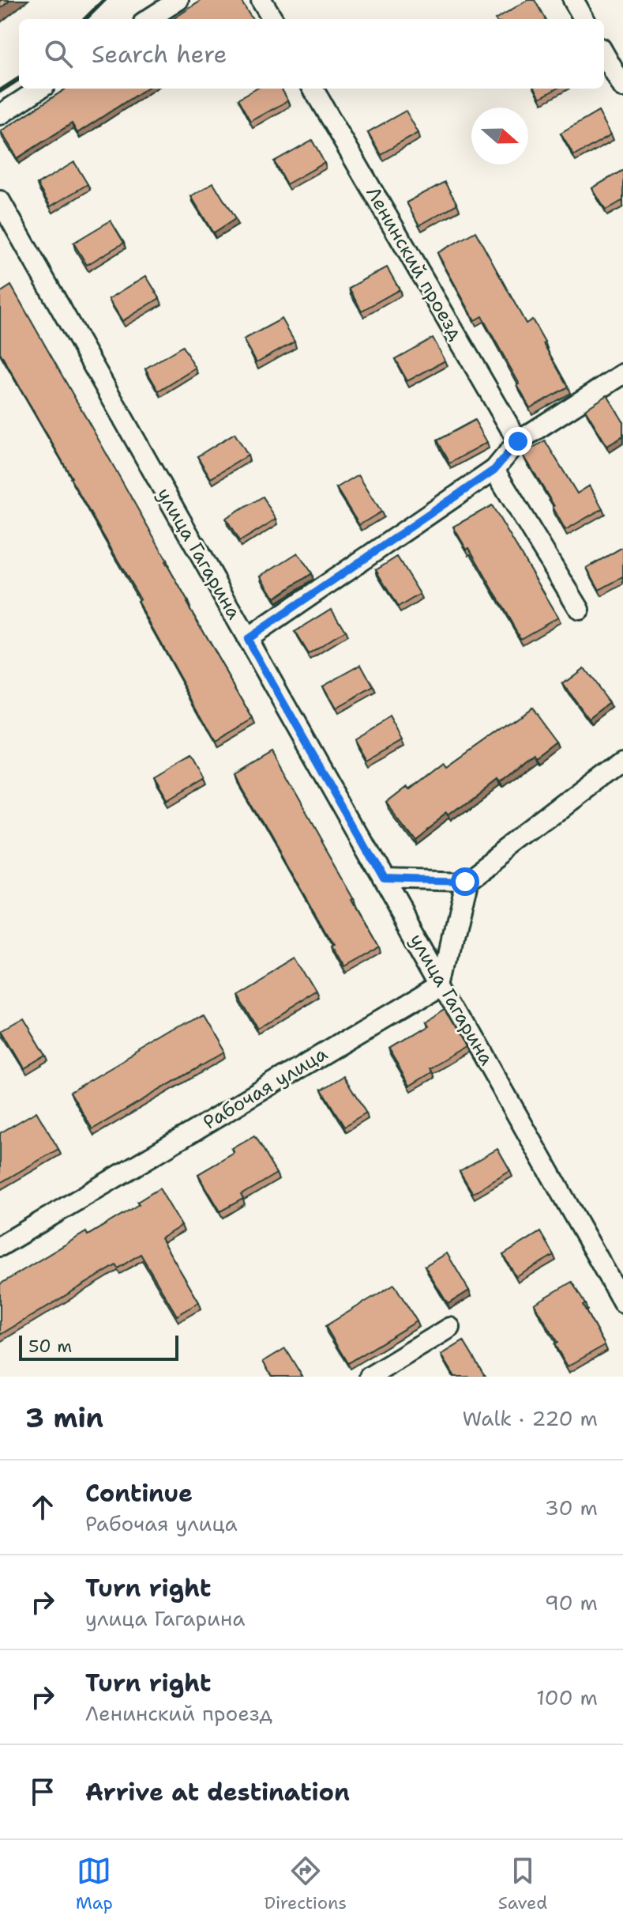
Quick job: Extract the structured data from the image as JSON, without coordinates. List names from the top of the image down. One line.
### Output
{"streets":{"street":["Ленинский проезд","улица Гагарина","Рабочая улица"]},"crossings":[["улица Гагарина","Рабочая улица"]],"scale_bar":"50 m","north":"right","page":{"search":"Search here","scale":"50 m","heading":["3 min","Walk · 220 m"],"list":[["Continue","Рабочая улица","30 m"],["Turn right","улица Гагарина","90 m"],["Turn right","Ленинский проезд","100 m"],"Arrive at destination"],"nav":["Map","Directions","Saved"]}}
